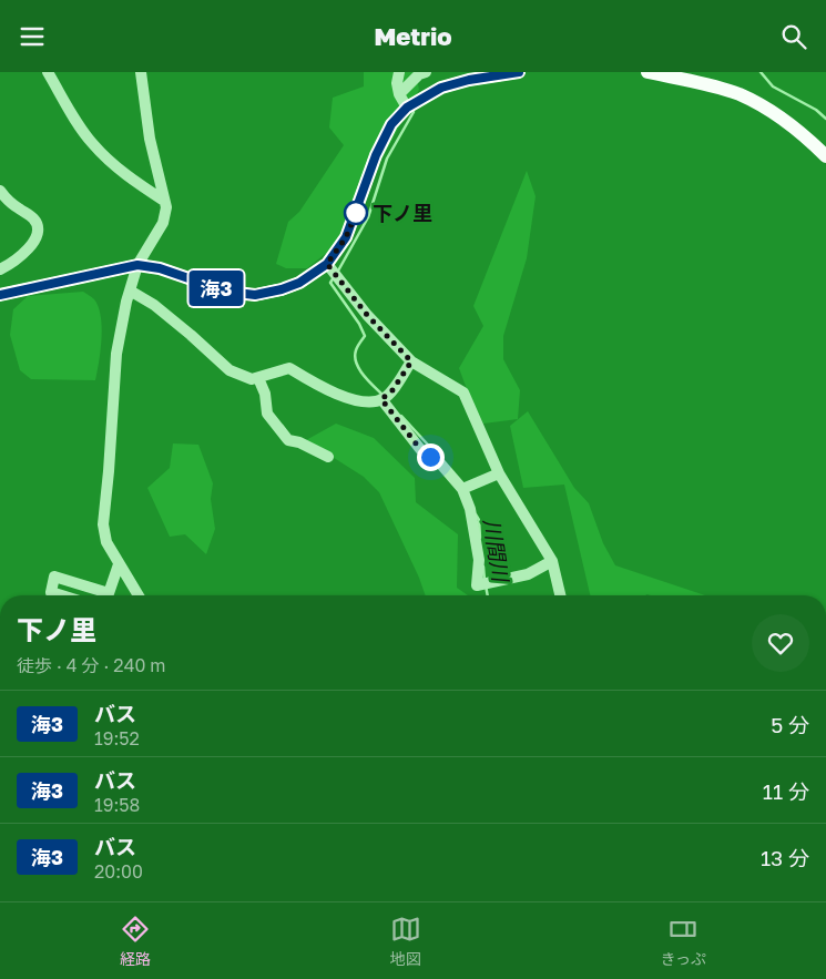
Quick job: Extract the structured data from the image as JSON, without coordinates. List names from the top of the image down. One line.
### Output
{"water":["川間川"],"places":["下ノ里"],"lines":["bus line 海3"],"page":{"header":"Metrio","on_map":"海3","heading":["下ノ里","徒歩 · 4 分 · 240 m"],"list":[{"mark":"海3","name":"バス","note":"19:52","value":"5 分"},{"mark":"海3","name":"バス","note":"19:58","value":"11 分"},{"mark":"海3","name":"バス","note":"20:00","value":"13 分"}],"tabs":["経路","地図","きっぷ"]}}
